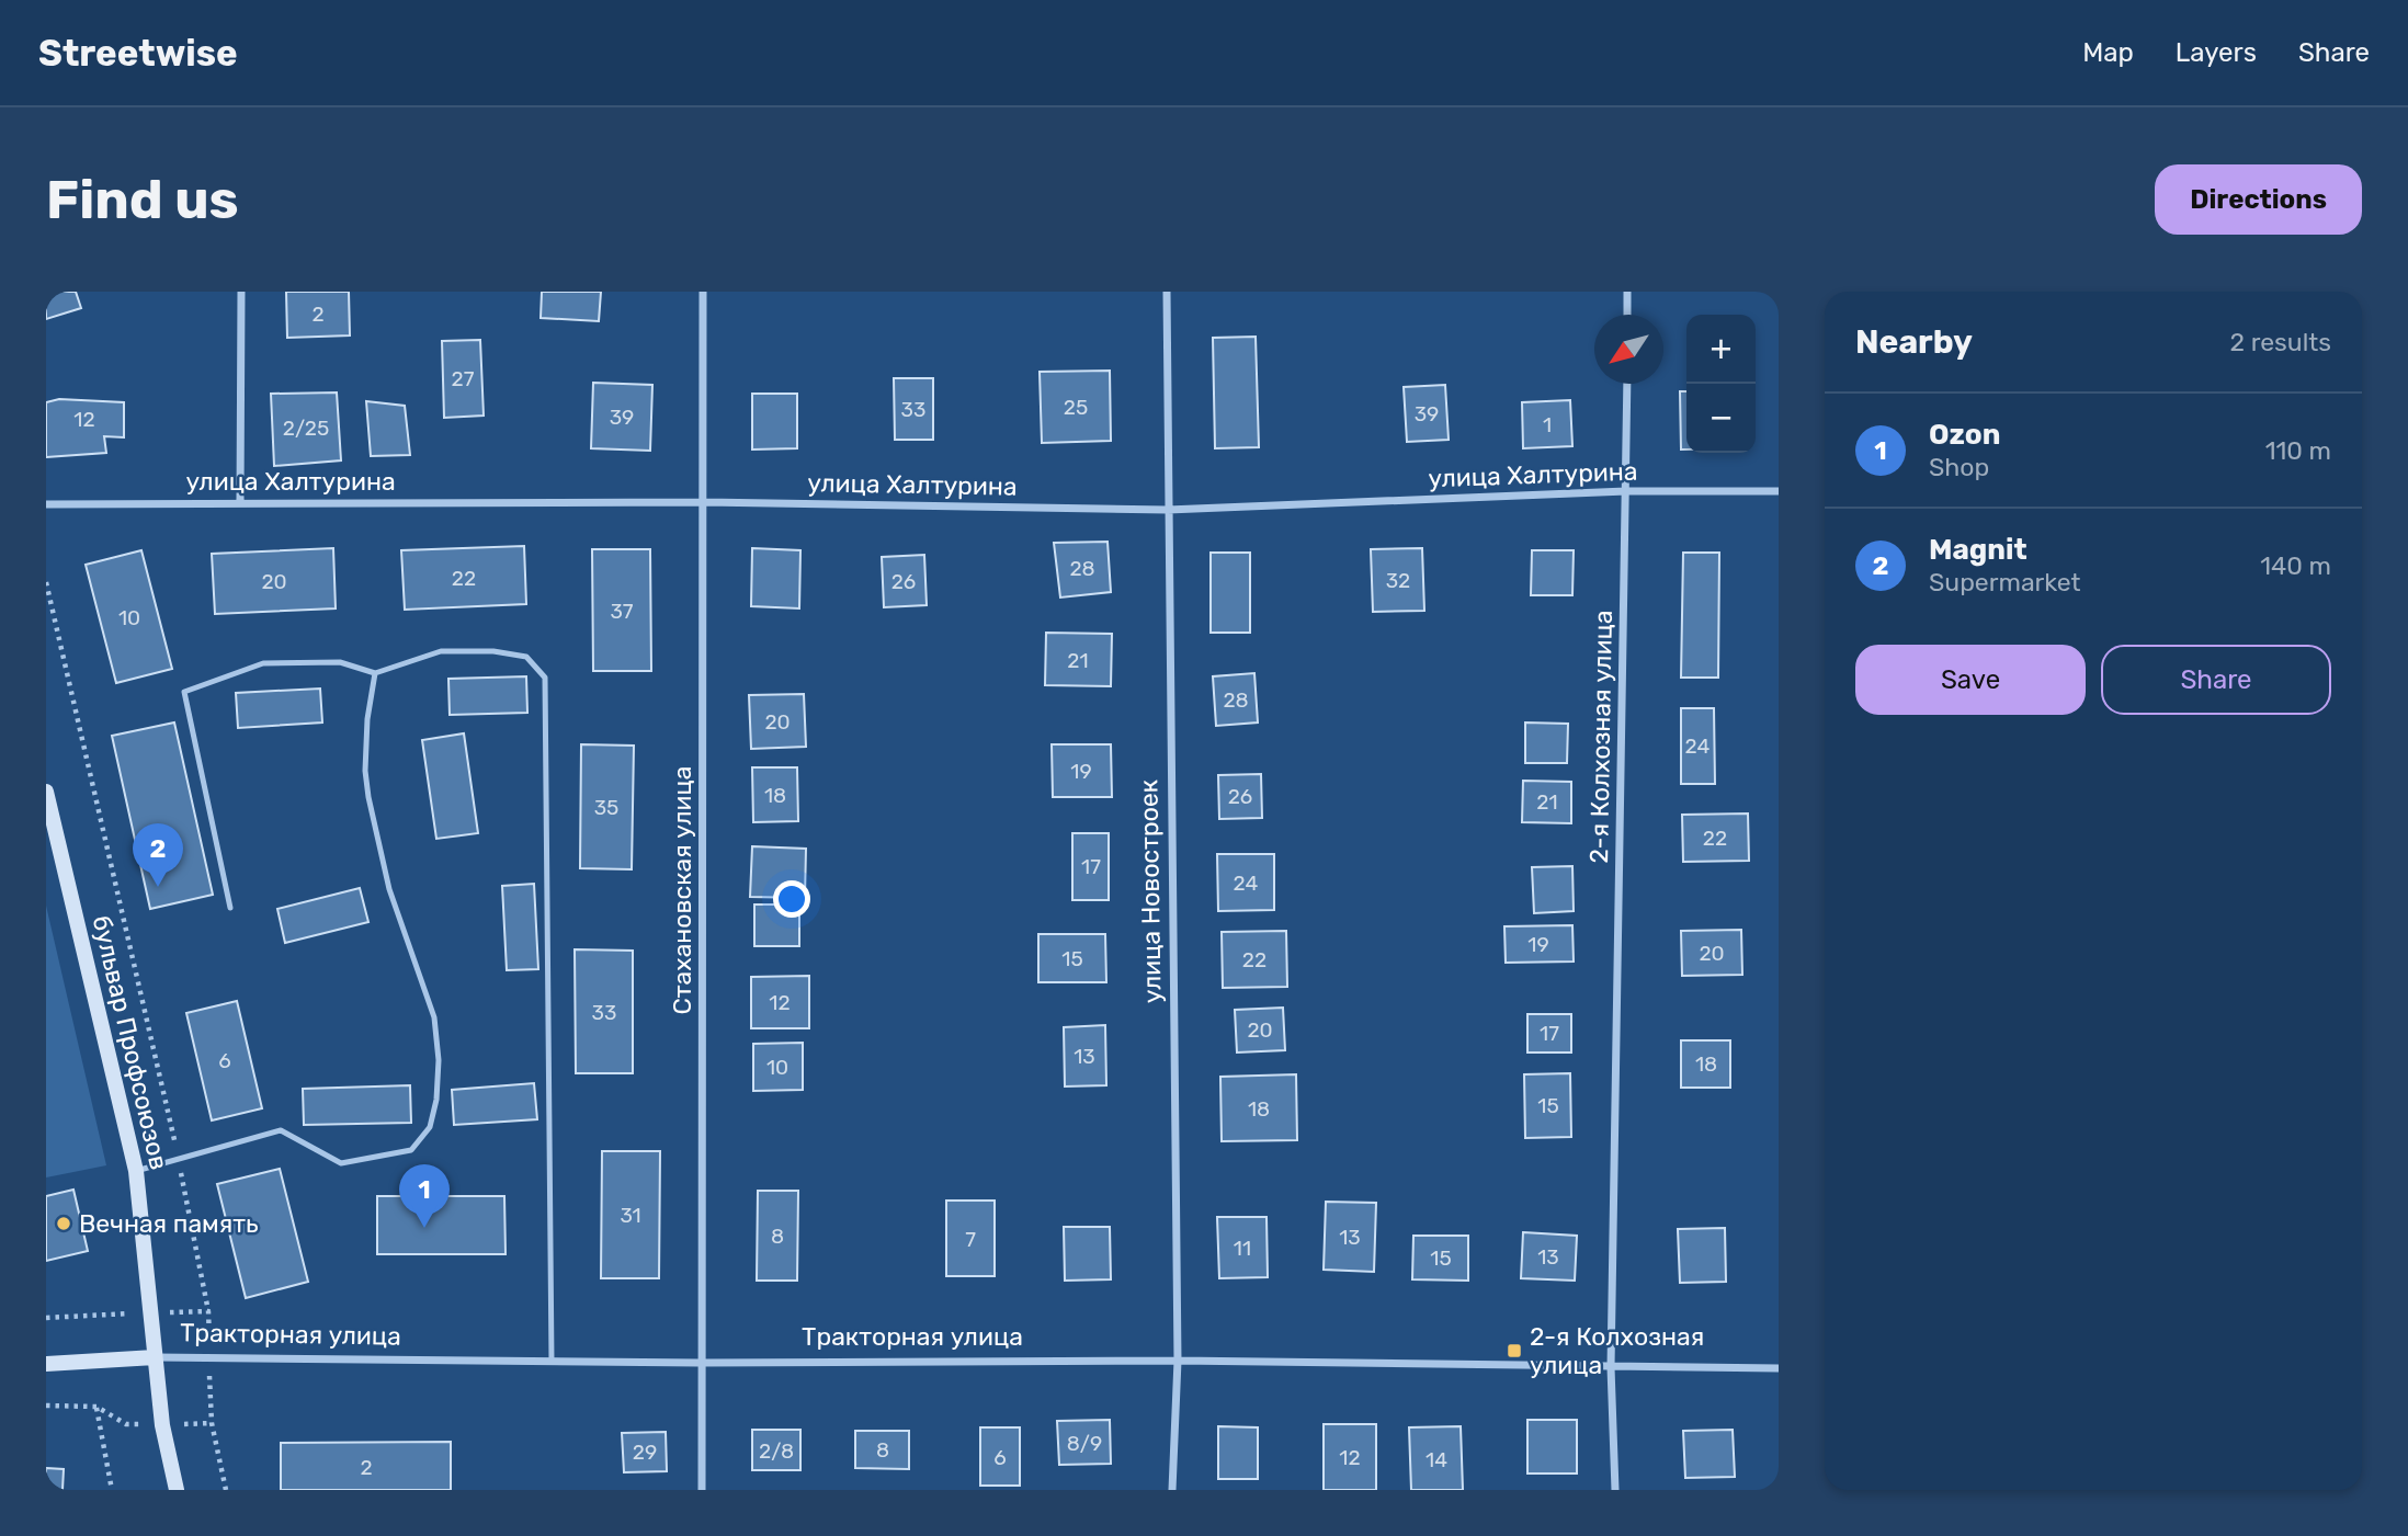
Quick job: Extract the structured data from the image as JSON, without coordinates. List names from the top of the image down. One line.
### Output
{"streets":{"main road":["бульвар Профсоюзов","Тракторная улица"],"street":["улица Халтурина","2-я Колхозная улица","Стахановская улица","улица Новостроек"]},"crossings":[["улица Халтурина","2-я Колхозная улица"],["улица Халтурина","Стахановская улица"],["улица Халтурина","улица Новостроек"],["2-я Колхозная улица","Тракторная улица"],["Стахановская улица","Тракторная улица"],["улица Новостроек","Тракторная улица"],["бульвар Профсоюзов","Тракторная улица"]],"places":{"other":["Вечная память"],"transit":["2-я Колхозная улица"]},"house_numbers":["2","27","25","33","39","39","12","1","2/25","28","22","32","20","26","37","10","21","28","20","24","19","18","26","21","35","22","17","24","19","20","15","22","12","33","20","17","13","6","18","10","15","18","31","8","13","7","11","13","15","8/9","8","2/8","29","6","12","14","2"],"north":"bottom left","page":{"header":"Streetwise","nav":["Map","Layers","Share"],"buttons":["Directions",["Save","Share"]],"title":"Find us","heading":["Nearby","2 results"],"map_buttons":["+","−"],"list":[{"mark":"1","name":"Ozon","note":"Shop","value":"110 m"},{"mark":"2","name":"Magnit","note":"Supermarket","value":"140 m"}],"pins":["2","1"]}}
